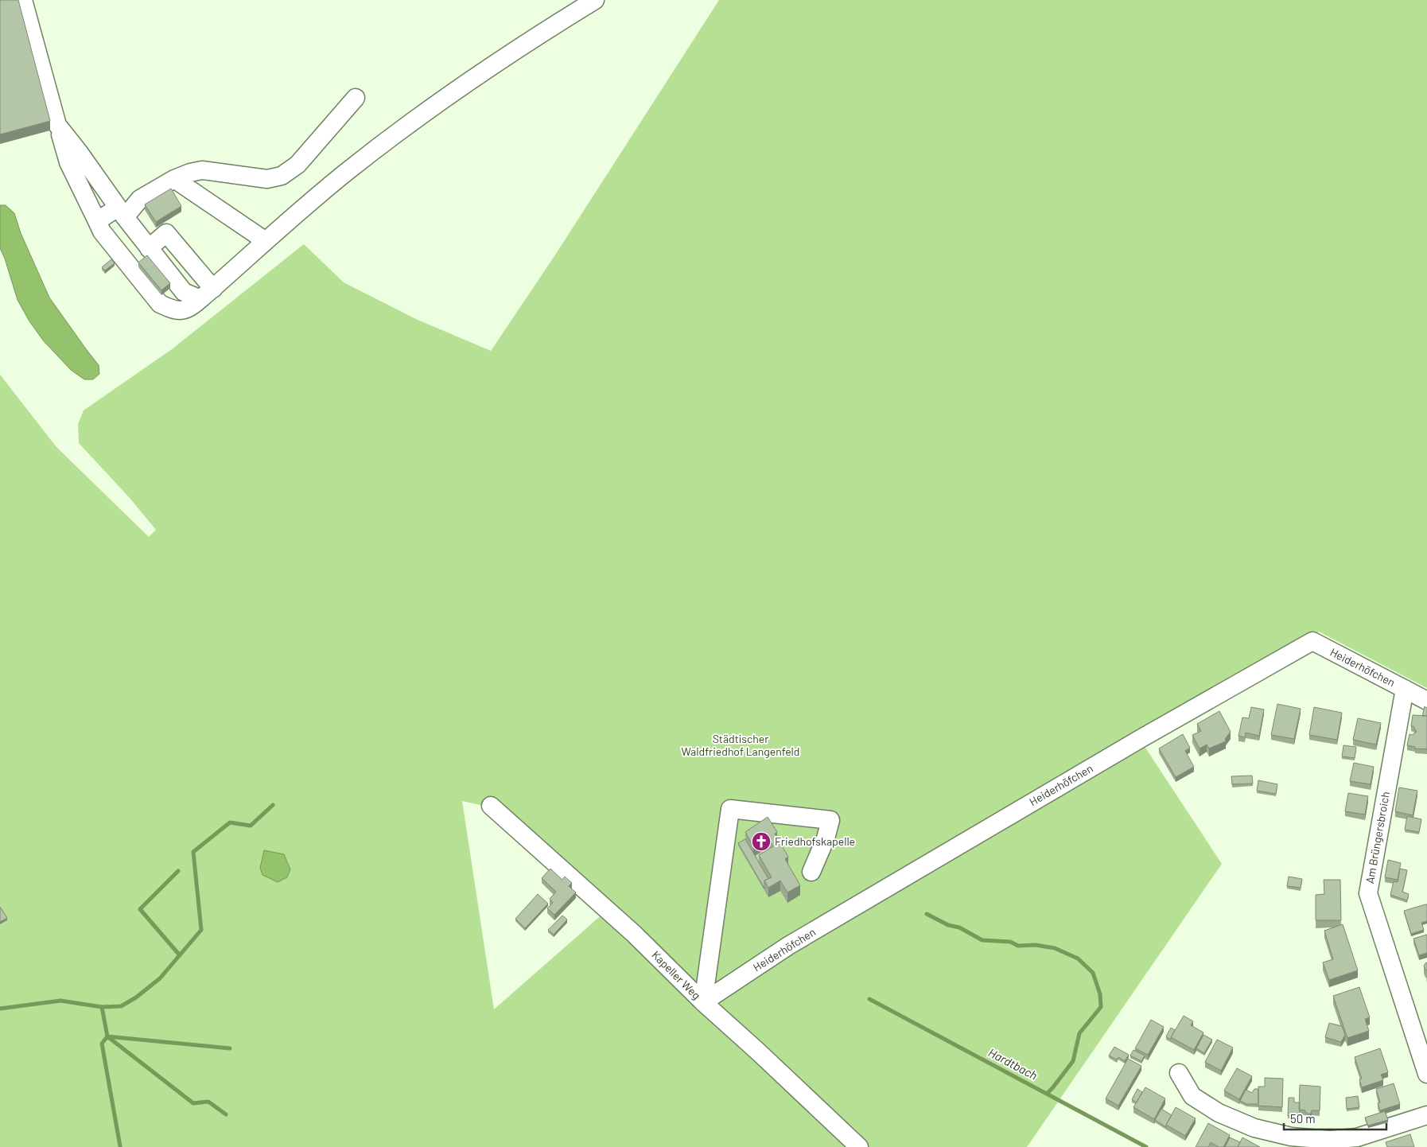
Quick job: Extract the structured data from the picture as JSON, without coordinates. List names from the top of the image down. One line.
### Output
{"streets":{"street":["Heiderhöfchen","Am Brüngersbroich","Kapeller Weg"]},"crossings":[["Heiderhöfchen","Am Brüngersbroich"],["Heiderhöfchen","Kapeller Weg"]],"water":["Hardtbach"],"parks":["Städtischer Waldfriedhof Langenfeld"],"places":{"church":["Friedhofskapelle"]},"scale_bar":"50 m"}
